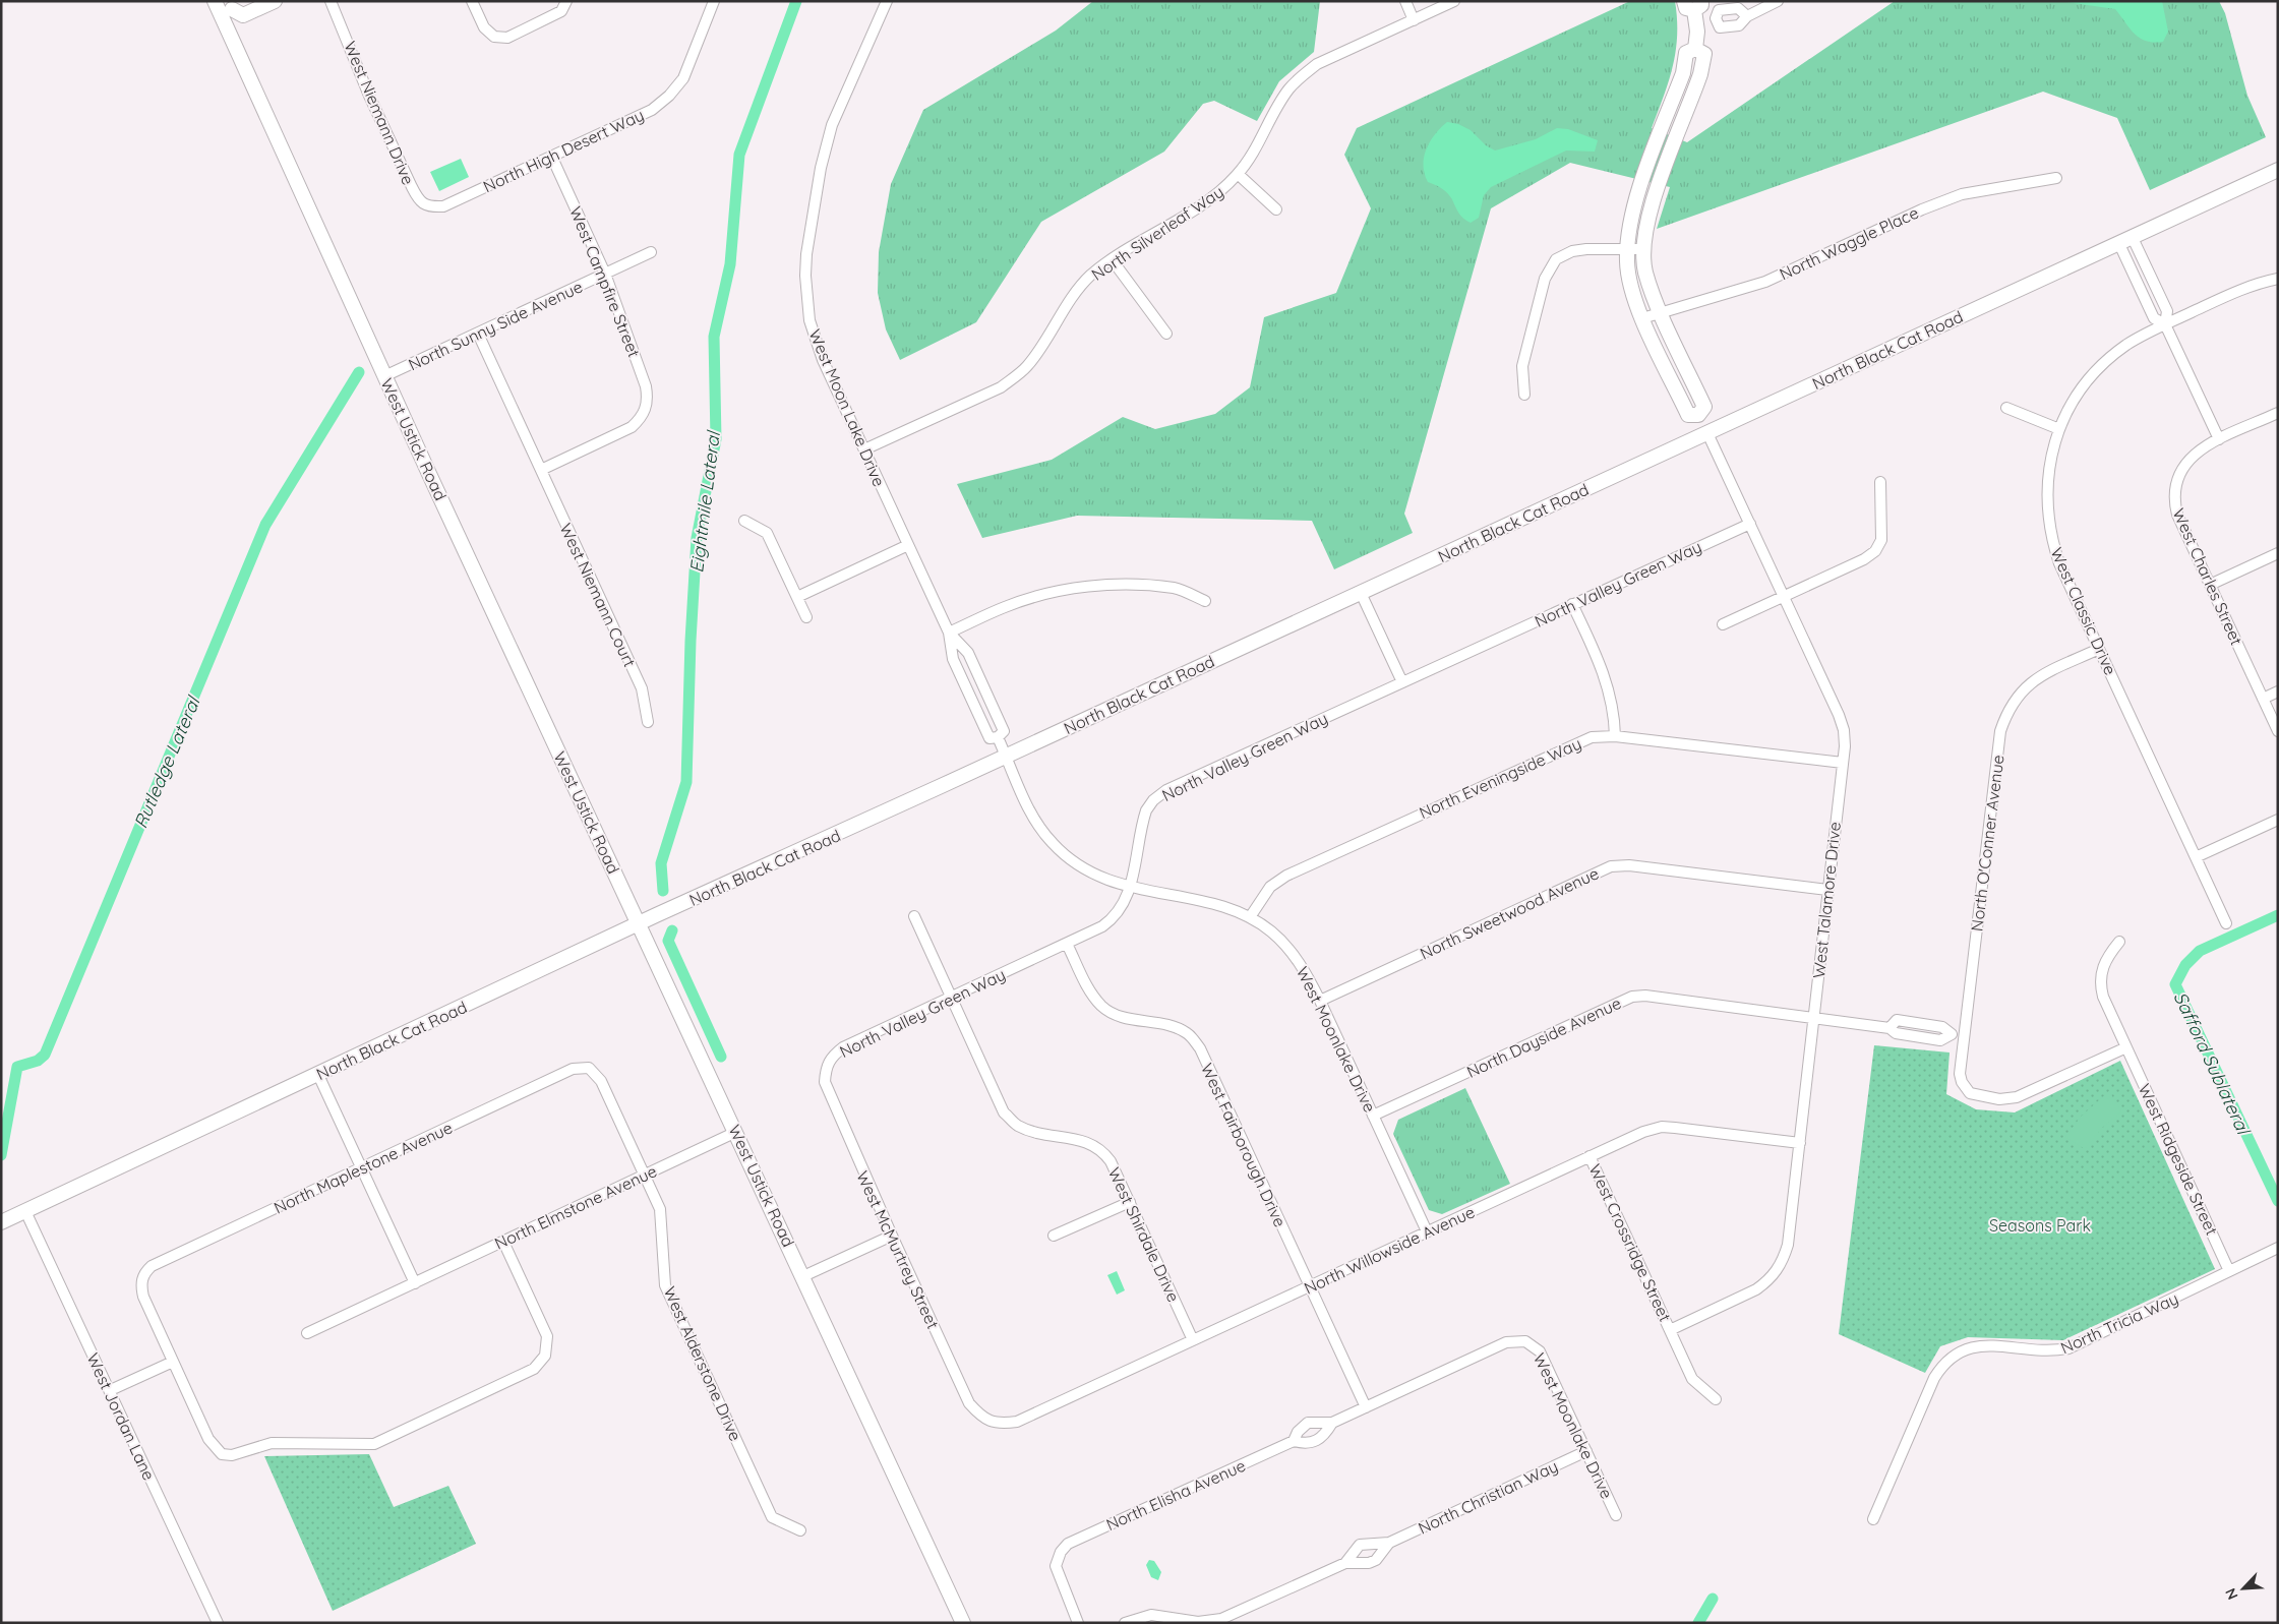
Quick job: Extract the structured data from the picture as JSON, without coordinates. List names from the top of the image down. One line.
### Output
{"streets":{"main road":["North Black Cat Road","West Ustick Road"],"street":["West Niemann Drive","North High Desert Way","North Silverleaf Way","North Waggle Place","West Campfire Street","North Sunny Side Avenue","West Moon Lake Drive","West Charles Street","North Valley Green Way","West Niemann Court","West Classic Drive","North Eveningside Way","North O'Conner Avenue","West Talamore Drive","North Sweetwood Avenue","North Dayside Avenue","West Moonlake Drive","West Fairborough Drive","West Ridgeside Street","North Maplestone Avenue","North Elmstone Avenue","West Shirdale Drive","West Crossridge Street","West McMurtrey Street","North Willowside Avenue","North Tricia Way","West Alderstone Drive","West Jordan Lane","North Elisha Avenue","North Christian Way"]},"crossings":[["West Niemann Drive","North High Desert Way"],["North High Desert Way","West Campfire Street"],["North Silverleaf Way","West Moon Lake Drive"],["West Campfire Street","North Sunny Side Avenue"],["West Campfire Street","West Niemann Court"],["North Sunny Side Avenue","West Ustick Road"],["North Sunny Side Avenue","West Niemann Court"],["North Black Cat Road","West Ustick Road"],["North Black Cat Road","West Talamore Drive"],["North Black Cat Road","West Moonlake Drive"],["North Black Cat Road","West Jordan Lane"],["West Moon Lake Drive","West Moonlake Drive"],["West Ustick Road","North Elmstone Avenue"],["North Valley Green Way","West Talamore Drive"],["North Valley Green Way","West Moonlake Drive"],["North Valley Green Way","West Fairborough Drive"],["North Valley Green Way","West Shirdale Drive"],["North Valley Green Way","West McMurtrey Street"],["West Classic Drive","North O'Conner Avenue"],["North Eveningside Way","West Talamore Drive"],["North Eveningside Way","West Moonlake Drive"],["North O'Conner Avenue","North Dayside Avenue"],["North O'Conner Avenue","West Ridgeside Street"],["West Talamore Drive","North Sweetwood Avenue"],["West Talamore Drive","North Dayside Avenue"],["West Talamore Drive","West Crossridge Street"],["West Talamore Drive","North Willowside Avenue"],["North Sweetwood Avenue","West Moonlake Drive"],["North Dayside Avenue","West Moonlake Drive"],["West Moonlake Drive","North Willowside Avenue"],["West Moonlake Drive","North Elisha Avenue"],["West Moonlake Drive","North Christian Way"],["West Fairborough Drive","North Willowside Avenue"],["West Fairborough Drive","North Elisha Avenue"],["West Ridgeside Street","North Tricia Way"],["North Maplestone Avenue","West Alderstone Drive"],["North Elmstone Avenue","West Alderstone Drive"],["West Shirdale Drive","North Willowside Avenue"],["West Crossridge Street","North Willowside Avenue"],["West McMurtrey Street","North Willowside Avenue"]],"water":["Eightmile Lateral","Rutledge Lateral","Safford Sublateral"],"parks":["Seasons Park"],"north":"bottom left"}
